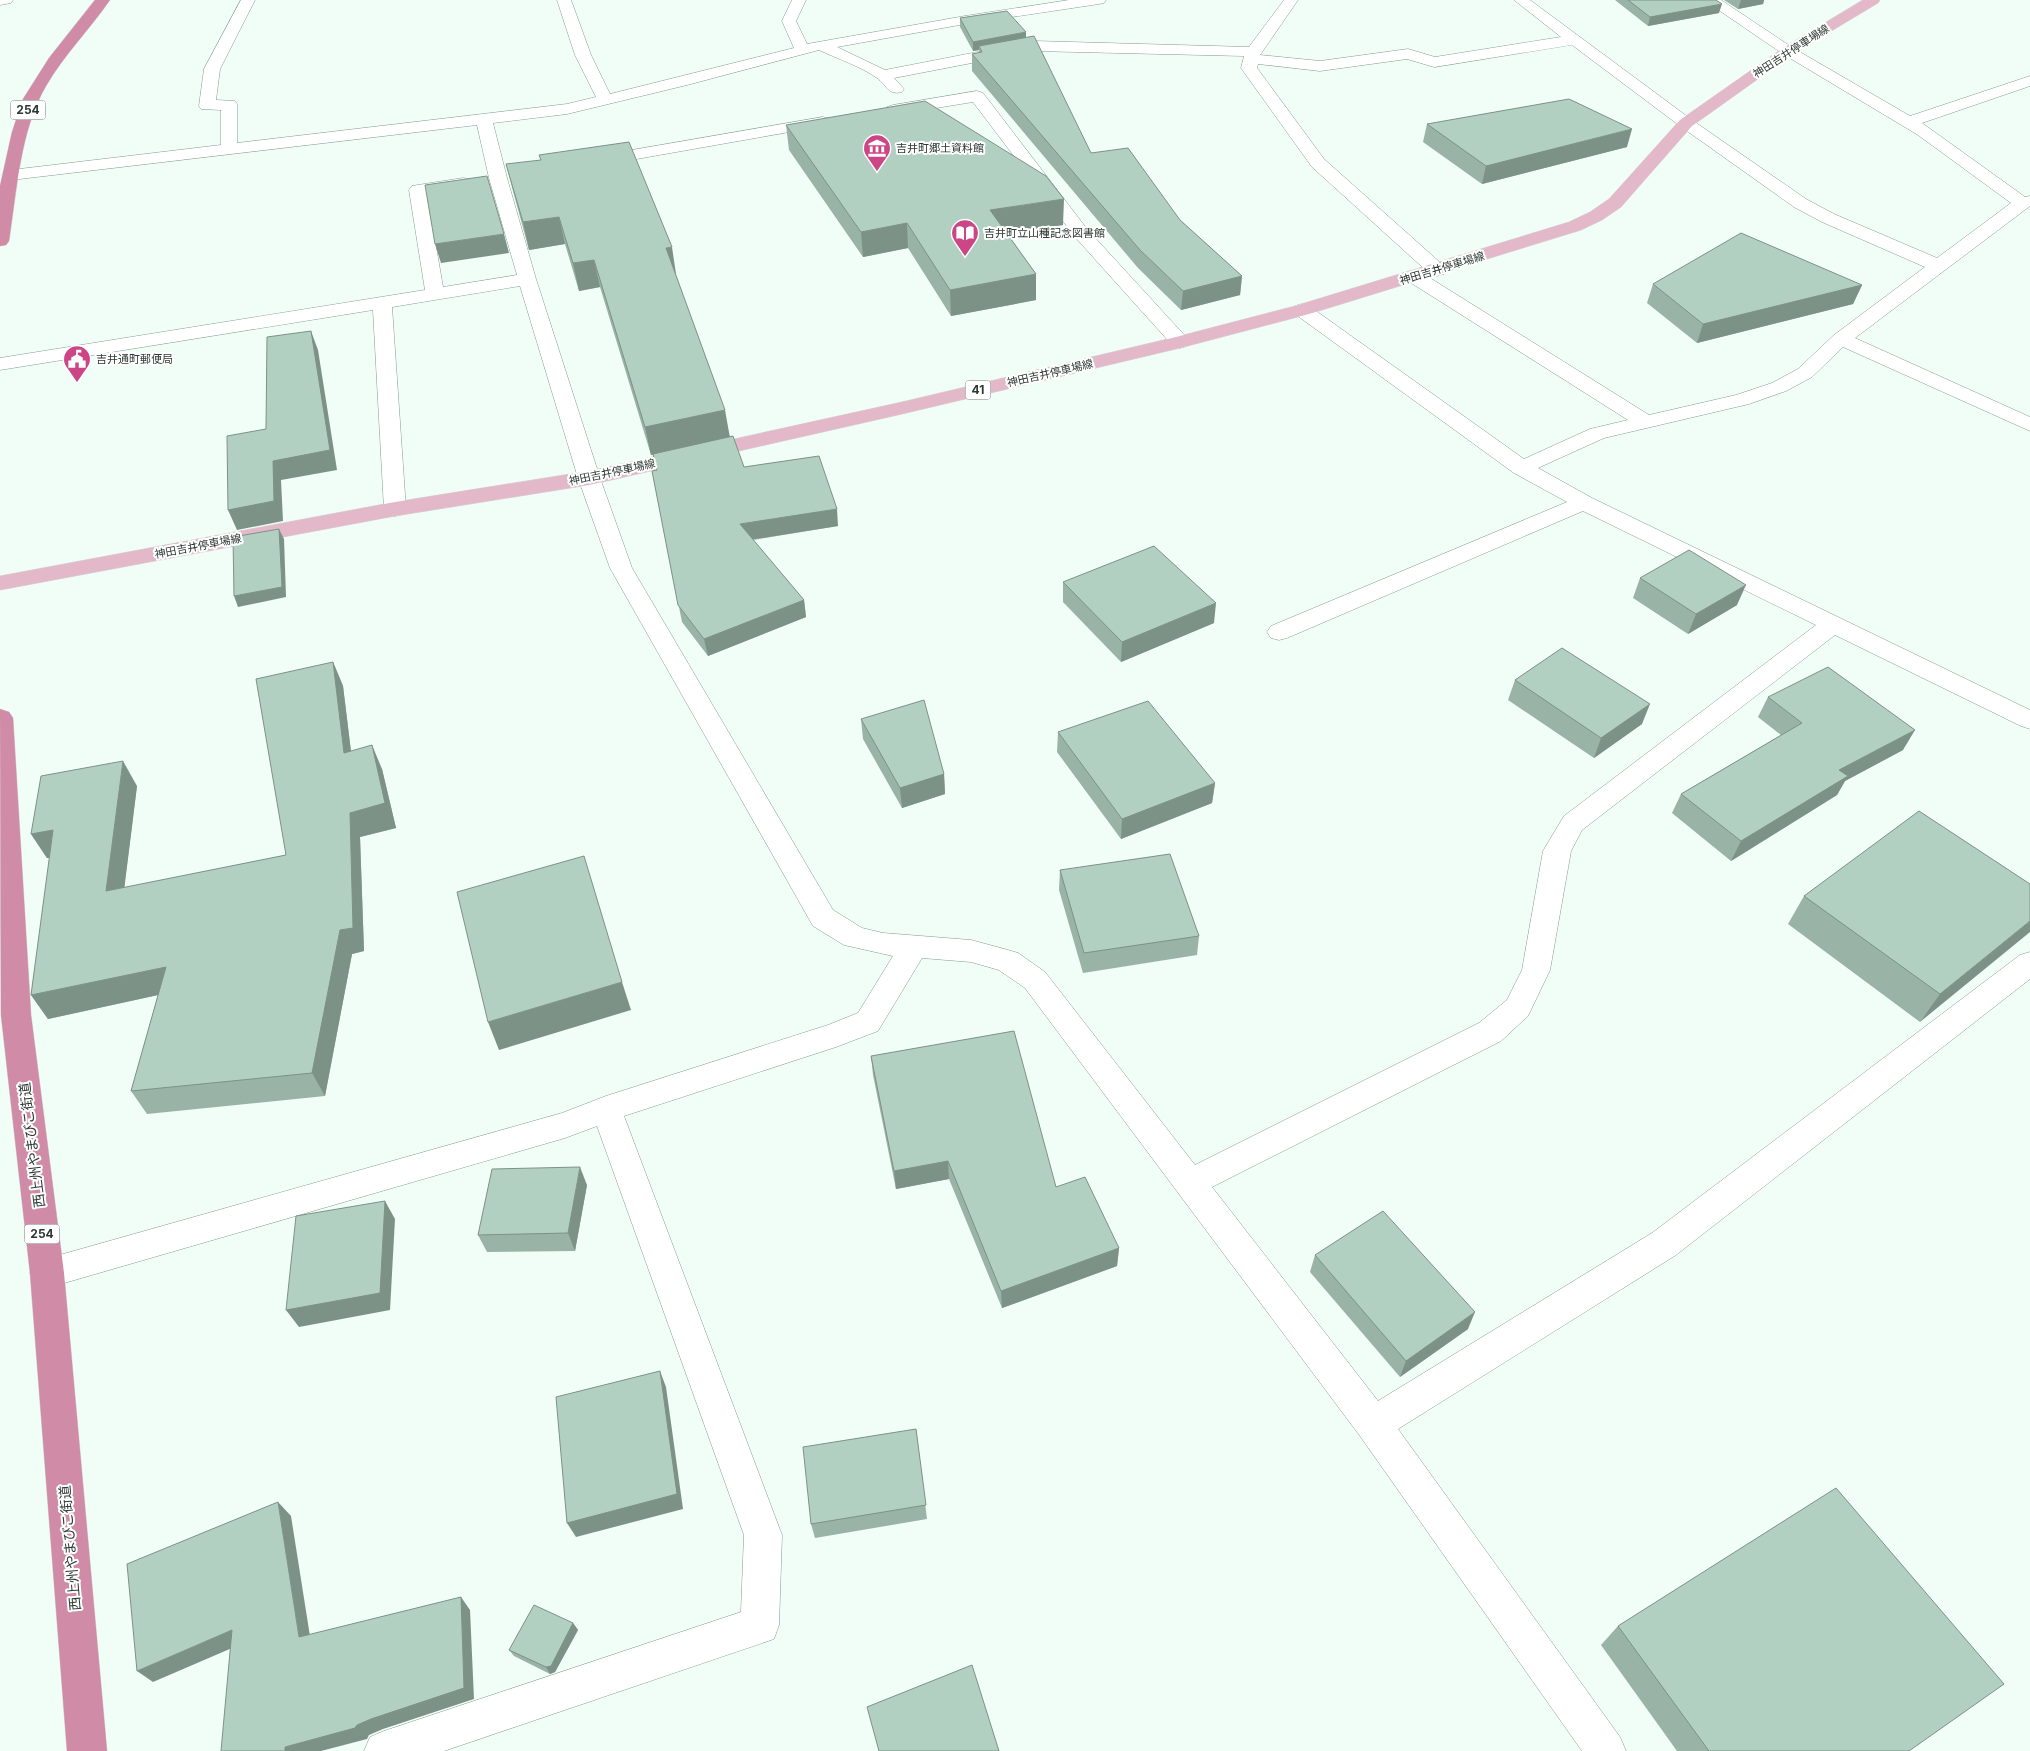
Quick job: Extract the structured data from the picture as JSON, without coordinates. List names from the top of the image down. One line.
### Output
{"streets":{"highway":["254","西上州やまびこ街道"],"main road":["神田吉井停車場線","41"]},"places":{"museum":["吉井町郷土資料館"],"library":["吉井町立山種記念図書館"],"public building":["吉井通町郵便局"]}}
